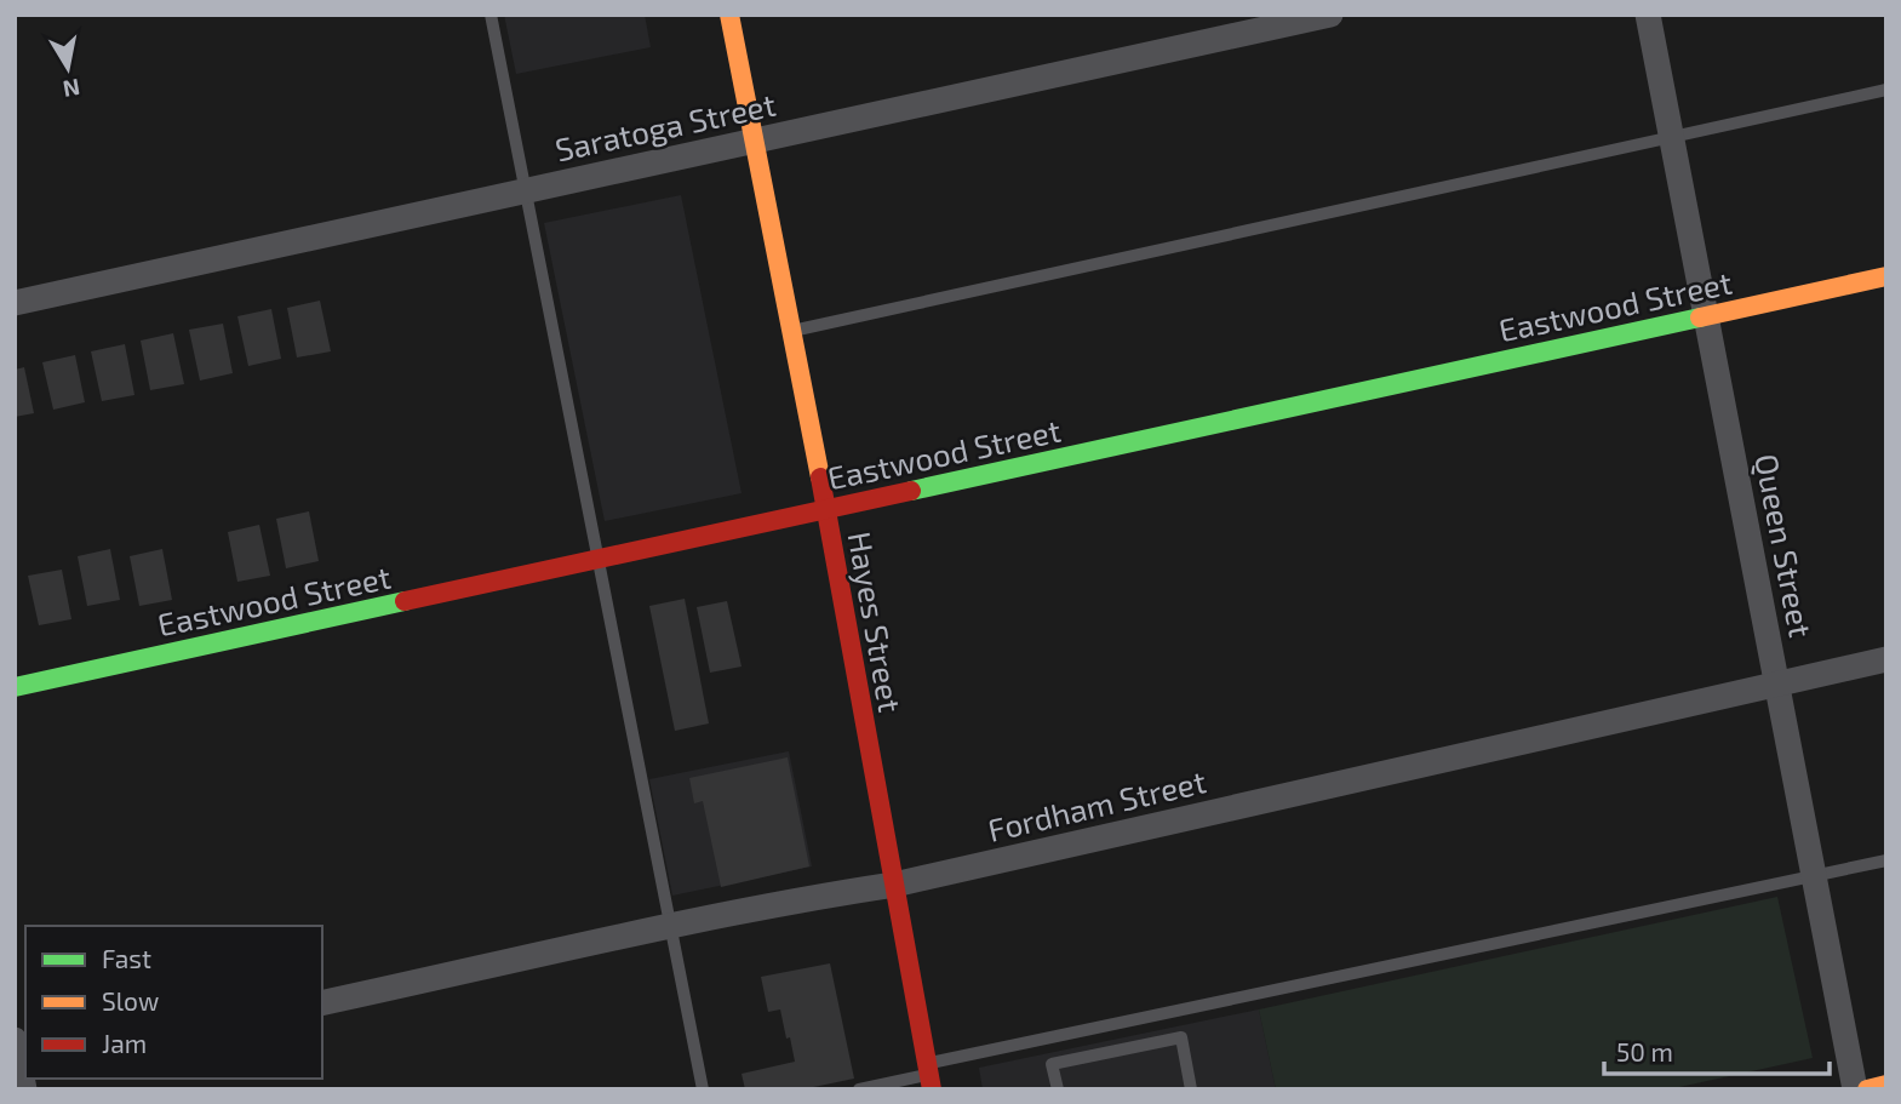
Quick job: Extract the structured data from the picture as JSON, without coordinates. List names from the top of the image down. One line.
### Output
{"streets":{"street":["Saratoga Street","Eastwood Street","Queen Street","Hayes Street","Fordham Street"]},"crossings":[["Saratoga Street","Hayes Street"],["Eastwood Street","Queen Street"],["Eastwood Street","Hayes Street"],["Queen Street","Fordham Street"],["Hayes Street","Fordham Street"]],"legend":["Fast","Slow","Jam"],"scale_bar":"50 m","north":"bottom"}
